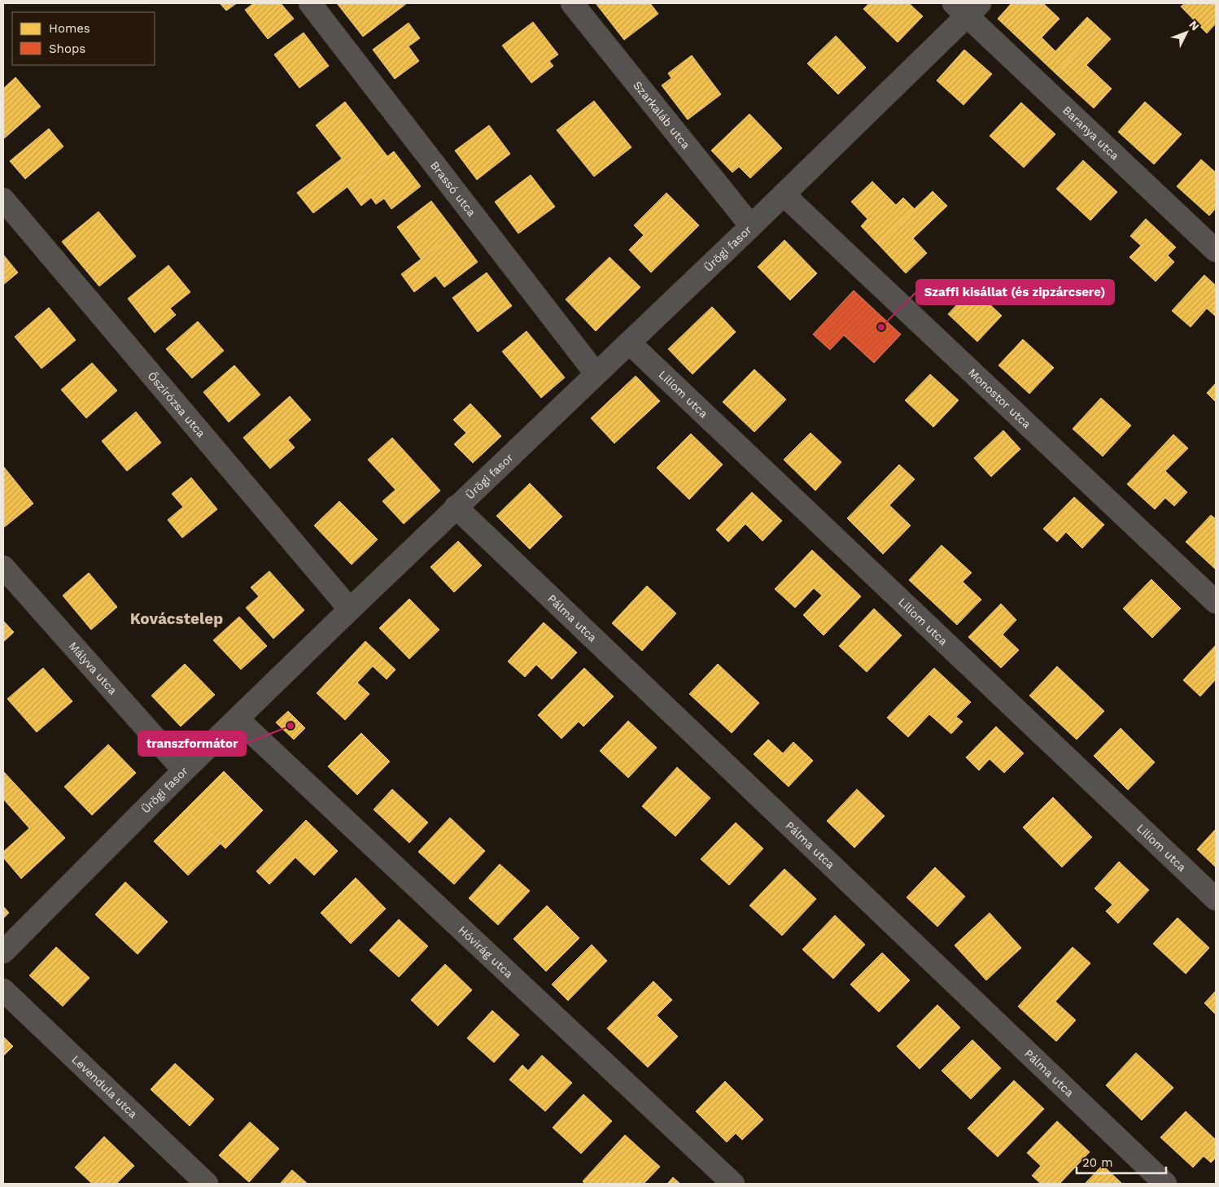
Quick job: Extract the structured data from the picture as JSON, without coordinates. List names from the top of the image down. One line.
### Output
{"streets":{"street":["Szarkaláb utca","Baranya utca","Brassó utca","Ürögi fasor","Liliom utca","Monostor utca","Őszirózsa utca","Pálma utca","Mályva utca","Hóvirág utca","Levendula utca"]},"crossings":[["Szarkaláb utca","Ürögi fasor"],["Baranya utca","Ürögi fasor"],["Brassó utca","Ürögi fasor"],["Ürögi fasor","Liliom utca"],["Ürögi fasor","Monostor utca"],["Ürögi fasor","Őszirózsa utca"],["Ürögi fasor","Pálma utca"],["Ürögi fasor","Mályva utca"],["Ürögi fasor","Hóvirág utca"]],"districts":["Kovácstelep"],"places":["Szaffi kisállat (és zipzárcsere)","transzformátor"],"legend":["Homes","Shops"],"scale_bar":"20 m","north":"top right"}
